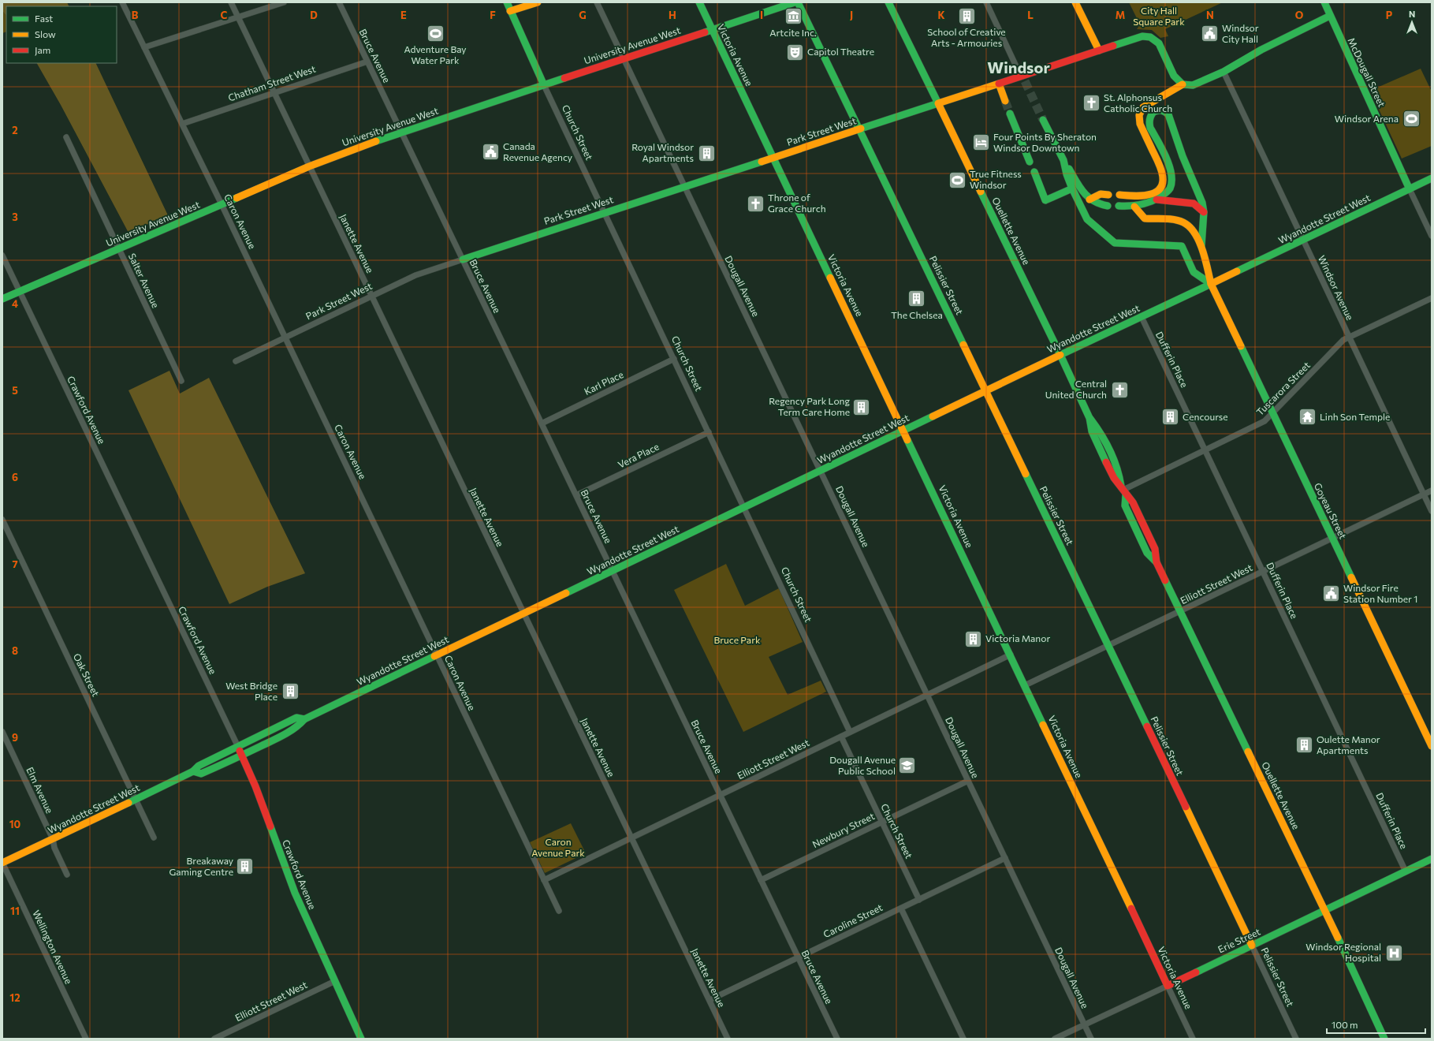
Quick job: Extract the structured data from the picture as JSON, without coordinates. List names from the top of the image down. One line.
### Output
{"streets":{"main road":["University Avenue West","Victoria Avenue","McDougall Street","Park Street West","Church Street","Wyandotte Street West","Ouellette Avenue","Pelissier Street","Crawford Avenue","Goyeau Street","Erie Street"],"street":["Bruce Avenue","Chatham Street West","Caron Avenue","Janette Avenue","Salter Avenue","Dougall Avenue","Windsor Avenue","Dufferin Place","Karl Place","Tuscarora Street","Vera Place","Elliott Street West","Oak Street","Elm Avenue","Newbury Street","Caroline Street","Wellington Avenue"]},"crossings":[["University Avenue West","Victoria Avenue"],["University Avenue West","Bruce Avenue"],["University Avenue West","Church Street"],["University Avenue West","Caron Avenue"],["University Avenue West","Janette Avenue"],["University Avenue West","Salter Avenue"],["University Avenue West","Dougall Avenue"],["University Avenue West","Crawford Avenue"],["Victoria Avenue","Park Street West"],["Victoria Avenue","Wyandotte Street West"],["Victoria Avenue","Elliott Street West"],["Victoria Avenue","Erie Street"],["Bruce Avenue","Chatham Street West"],["Bruce Avenue","Park Street West"],["Bruce Avenue","Wyandotte Street West"],["Bruce Avenue","Karl Place"],["Bruce Avenue","Vera Place"],["Bruce Avenue","Elliott Street West"],["Bruce Avenue","Newbury Street"],["Bruce Avenue","Caroline Street"],["McDougall Street","Wyandotte Street West"],["Chatham Street West","Caron Avenue"],["Chatham Street West","Janette Avenue"],["Park Street West","Church Street"],["Park Street West","Caron Avenue"],["Park Street West","Ouellette Avenue"],["Park Street West","Janette Avenue"],["Park Street West","Pelissier Street"],["Park Street West","Dougall Avenue"],["Church Street","Wyandotte Street West"],["Church Street","Karl Place"],["Church Street","Vera Place"],["Church Street","Elliott Street West"],["Church Street","Newbury Street"],["Church Street","Caroline Street"],["Wyandotte Street West","Caron Avenue"],["Wyandotte Street West","Ouellette Avenue"],["Wyandotte Street West","Janette Avenue"],["Wyandotte Street West","Pelissier Street"],["Wyandotte Street West","Dougall Avenue"],["Wyandotte Street West","Windsor Avenue"],["Wyandotte Street West","Dufferin Place"],["Wyandotte Street West","Crawford Avenue"],["Wyandotte Street West","Goyeau Street"],["Wyandotte Street West","Oak Street"],["Wyandotte Street West","Elm Avenue"],["Wyandotte Street West","Wellington Avenue"],["Caron Avenue","Elliott Street West"],["Ouellette Avenue","Tuscarora Street"],["Ouellette Avenue","Elliott Street West"],["Ouellette Avenue","Erie Street"],["Janette Avenue","Elliott Street West"],["Janette Avenue","Caroline Street"],["Pelissier Street","Elliott Street West"],["Pelissier Street","Erie Street"],["Dougall Avenue","Elliott Street West"],["Dougall Avenue","Newbury Street"],["Dougall Avenue","Caroline Street"],["Dougall Avenue","Erie Street"],["Windsor Avenue","Tuscarora Street"],["Windsor Avenue","Elliott Street West"],["Dufferin Place","Tuscarora Street"],["Dufferin Place","Elliott Street West"],["Dufferin Place","Erie Street"],["Tuscarora Street","Goyeau Street"],["Crawford Avenue","Elliott Street West"],["Goyeau Street","Elliott Street West"]],"districts":["Windsor"],"parks":["City Hall Square Park","Bruce Park","Caron Avenue Park"],"places":{"building":["School of Creative Arts - Armouries","Royal Windsor Apartments","The Chelsea","Regency Park Long Term Care Home","Cencourse","Victoria Manor","West Bridge Place","Oulette Manor Apartments","Breakaway Gaming Centre"],"museum":["Artcite Inc."],"sports":["Adventure Bay Water Park","Windsor Arena","True Fitness Windsor"],"public building":["Windsor City Hall","Canada Revenue Agency","Windsor Fire Station Number 1"],"theatre":["Capitol Theatre"],"church":["St. Alphonsus Catholic Church","Throne of Grace Church","Central United Church"],"hotel":["Four Points By Sheraton Windsor Downtown"],"temple":["Linh Son Temple"],"school or university":["Dougall Avenue Public School"],"hospital":["Windsor Regional Hospital"]},"legend":["Fast","Slow","Jam"],"scale_bar":"100 m","north":"top","grid":{"columns":["B","C","D","E","F","G","H","I","J","K","L","M","N","O","P"],"rows":["2","3","4","5","6","7","8","9","10","11","12"]}}
